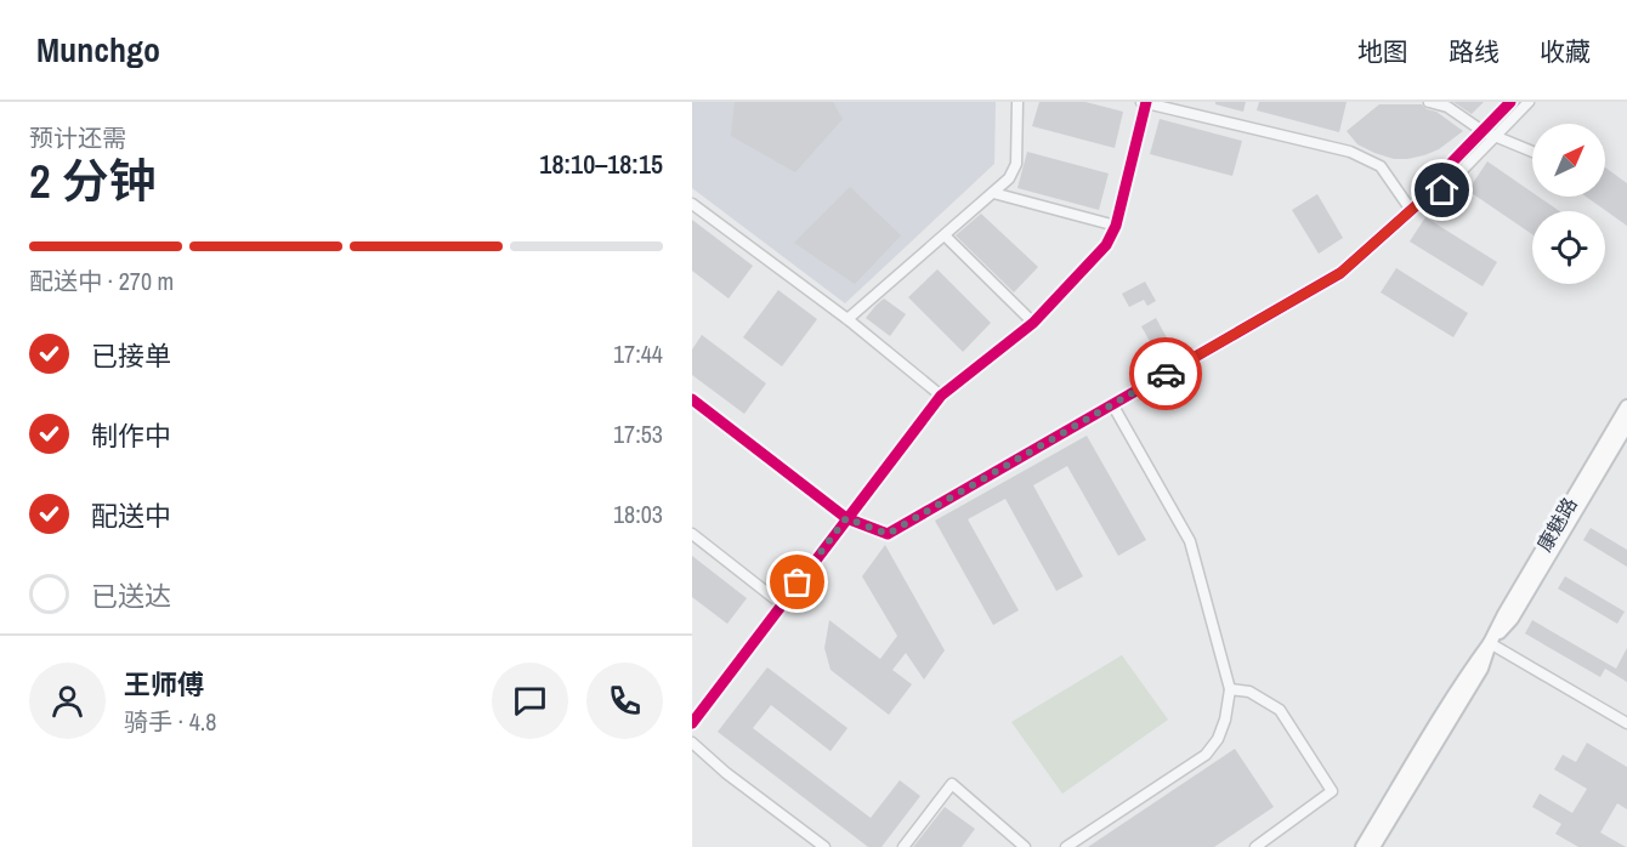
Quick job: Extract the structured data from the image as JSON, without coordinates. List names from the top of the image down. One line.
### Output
{"streets":{"main road":["康魅路"]},"north":"top right","page":{"header":"Munchgo","nav":["地图","路线","收藏"],"heading":["2 分钟","预计还需","18:10–18:15"],"panel":["王师傅","骑手 · 4.8"],"bar":"配送中 · 270 m","list":[["已接单","17:44"],["制作中","17:53"],["配送中","18:03"],"已送达"]}}
